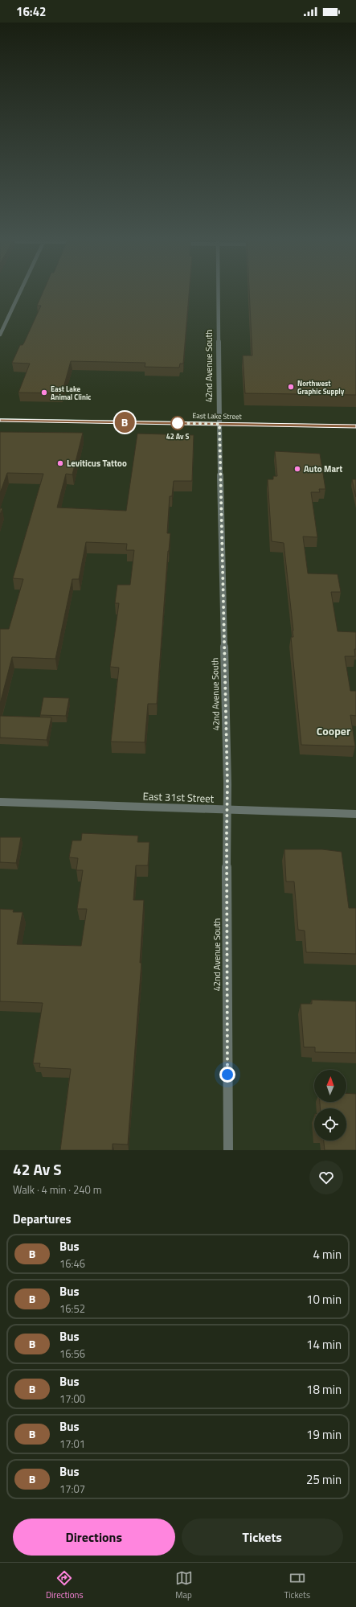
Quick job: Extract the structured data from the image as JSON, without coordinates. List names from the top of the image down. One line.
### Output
{"streets":{"main road":["East Lake Street"],"street":["42nd Avenue South","East 31st Street"]},"crossings":[["42nd Avenue South","East Lake Street"],["42nd Avenue South","East 31st Street"]],"districts":["Cooper"],"places":["Northwest Graphic Supply","East Lake Animal Clinic","42 Av S","Leviticus Tattoo","Auto Mart"],"lines":["bus line B"],"north":"top","page":{"status":"16:42","on_map":"B","heading":[["42 Av S","Walk · 4 min · 240 m"],"Departures"],"list":[{"mark":"B","name":"Bus","note":"16:46","value":"4 min"},{"mark":"B","name":"Bus","note":"16:52","value":"10 min"},{"mark":"B","name":"Bus","note":"16:56","value":"14 min"},{"mark":"B","name":"Bus","note":"17:00","value":"18 min"},{"mark":"B","name":"Bus","note":"17:01","value":"19 min"},{"mark":"B","name":"Bus","note":"17:07","value":"25 min"}],"buttons":["Directions","Tickets"],"tabs":["Directions","Map","Tickets"]}}
